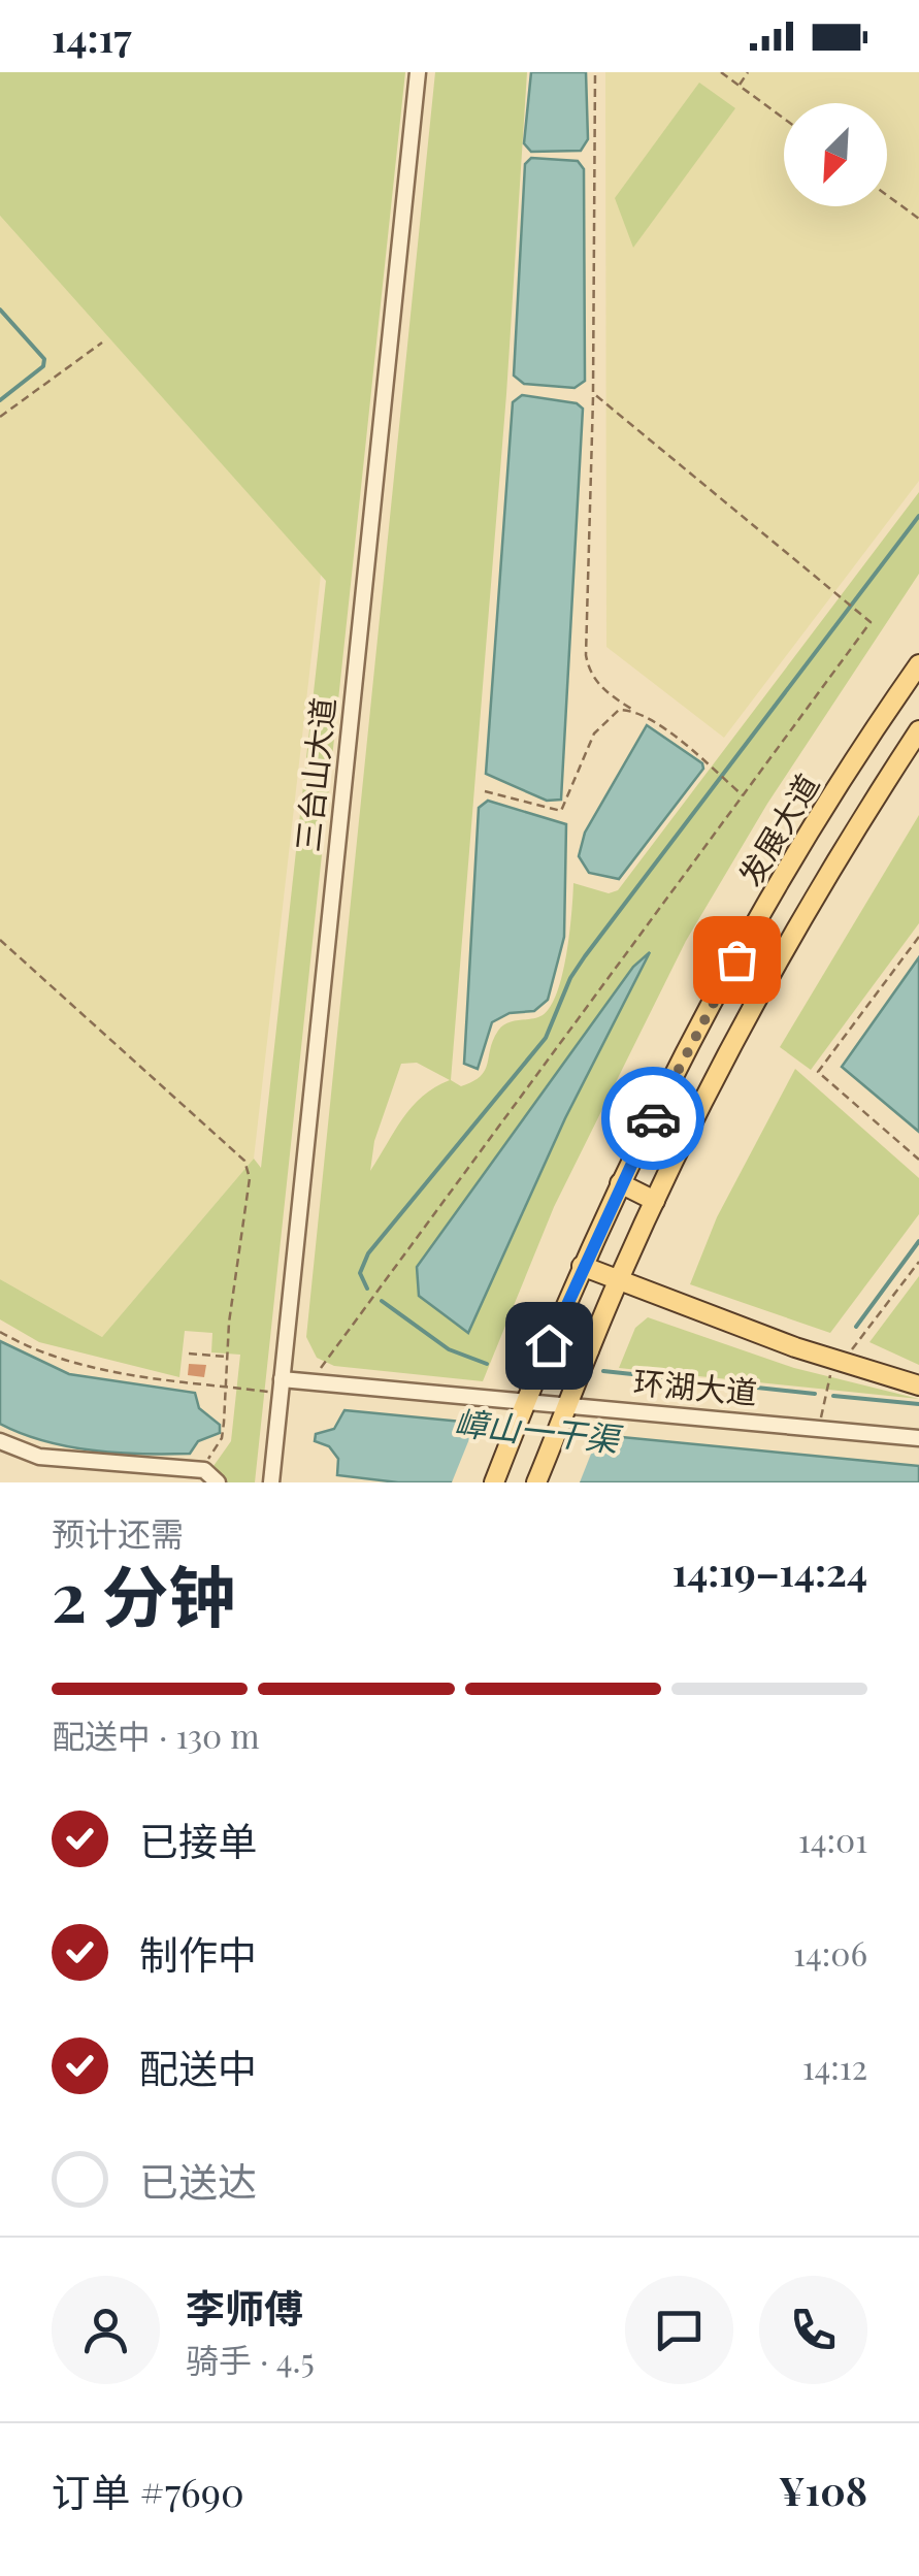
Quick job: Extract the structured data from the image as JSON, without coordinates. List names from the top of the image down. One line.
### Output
{"streets":{"main road":["发展大道"],"street":["三台山大道","环湖大道"]},"crossings":[["三台山大道","环湖大道"],["发展大道","环湖大道"]],"water":["嶂山一干渠"],"north":"bottom left","page":{"status":"14:17","heading":["2 分钟","预计还需","14:19–14:24"],"panel":["李师傅","骑手 · 4.5","订单 #7690","¥108"],"bar":"配送中 · 130 m","list":[["已接单","14:01"],["制作中","14:06"],["配送中","14:12"],"已送达"]}}
